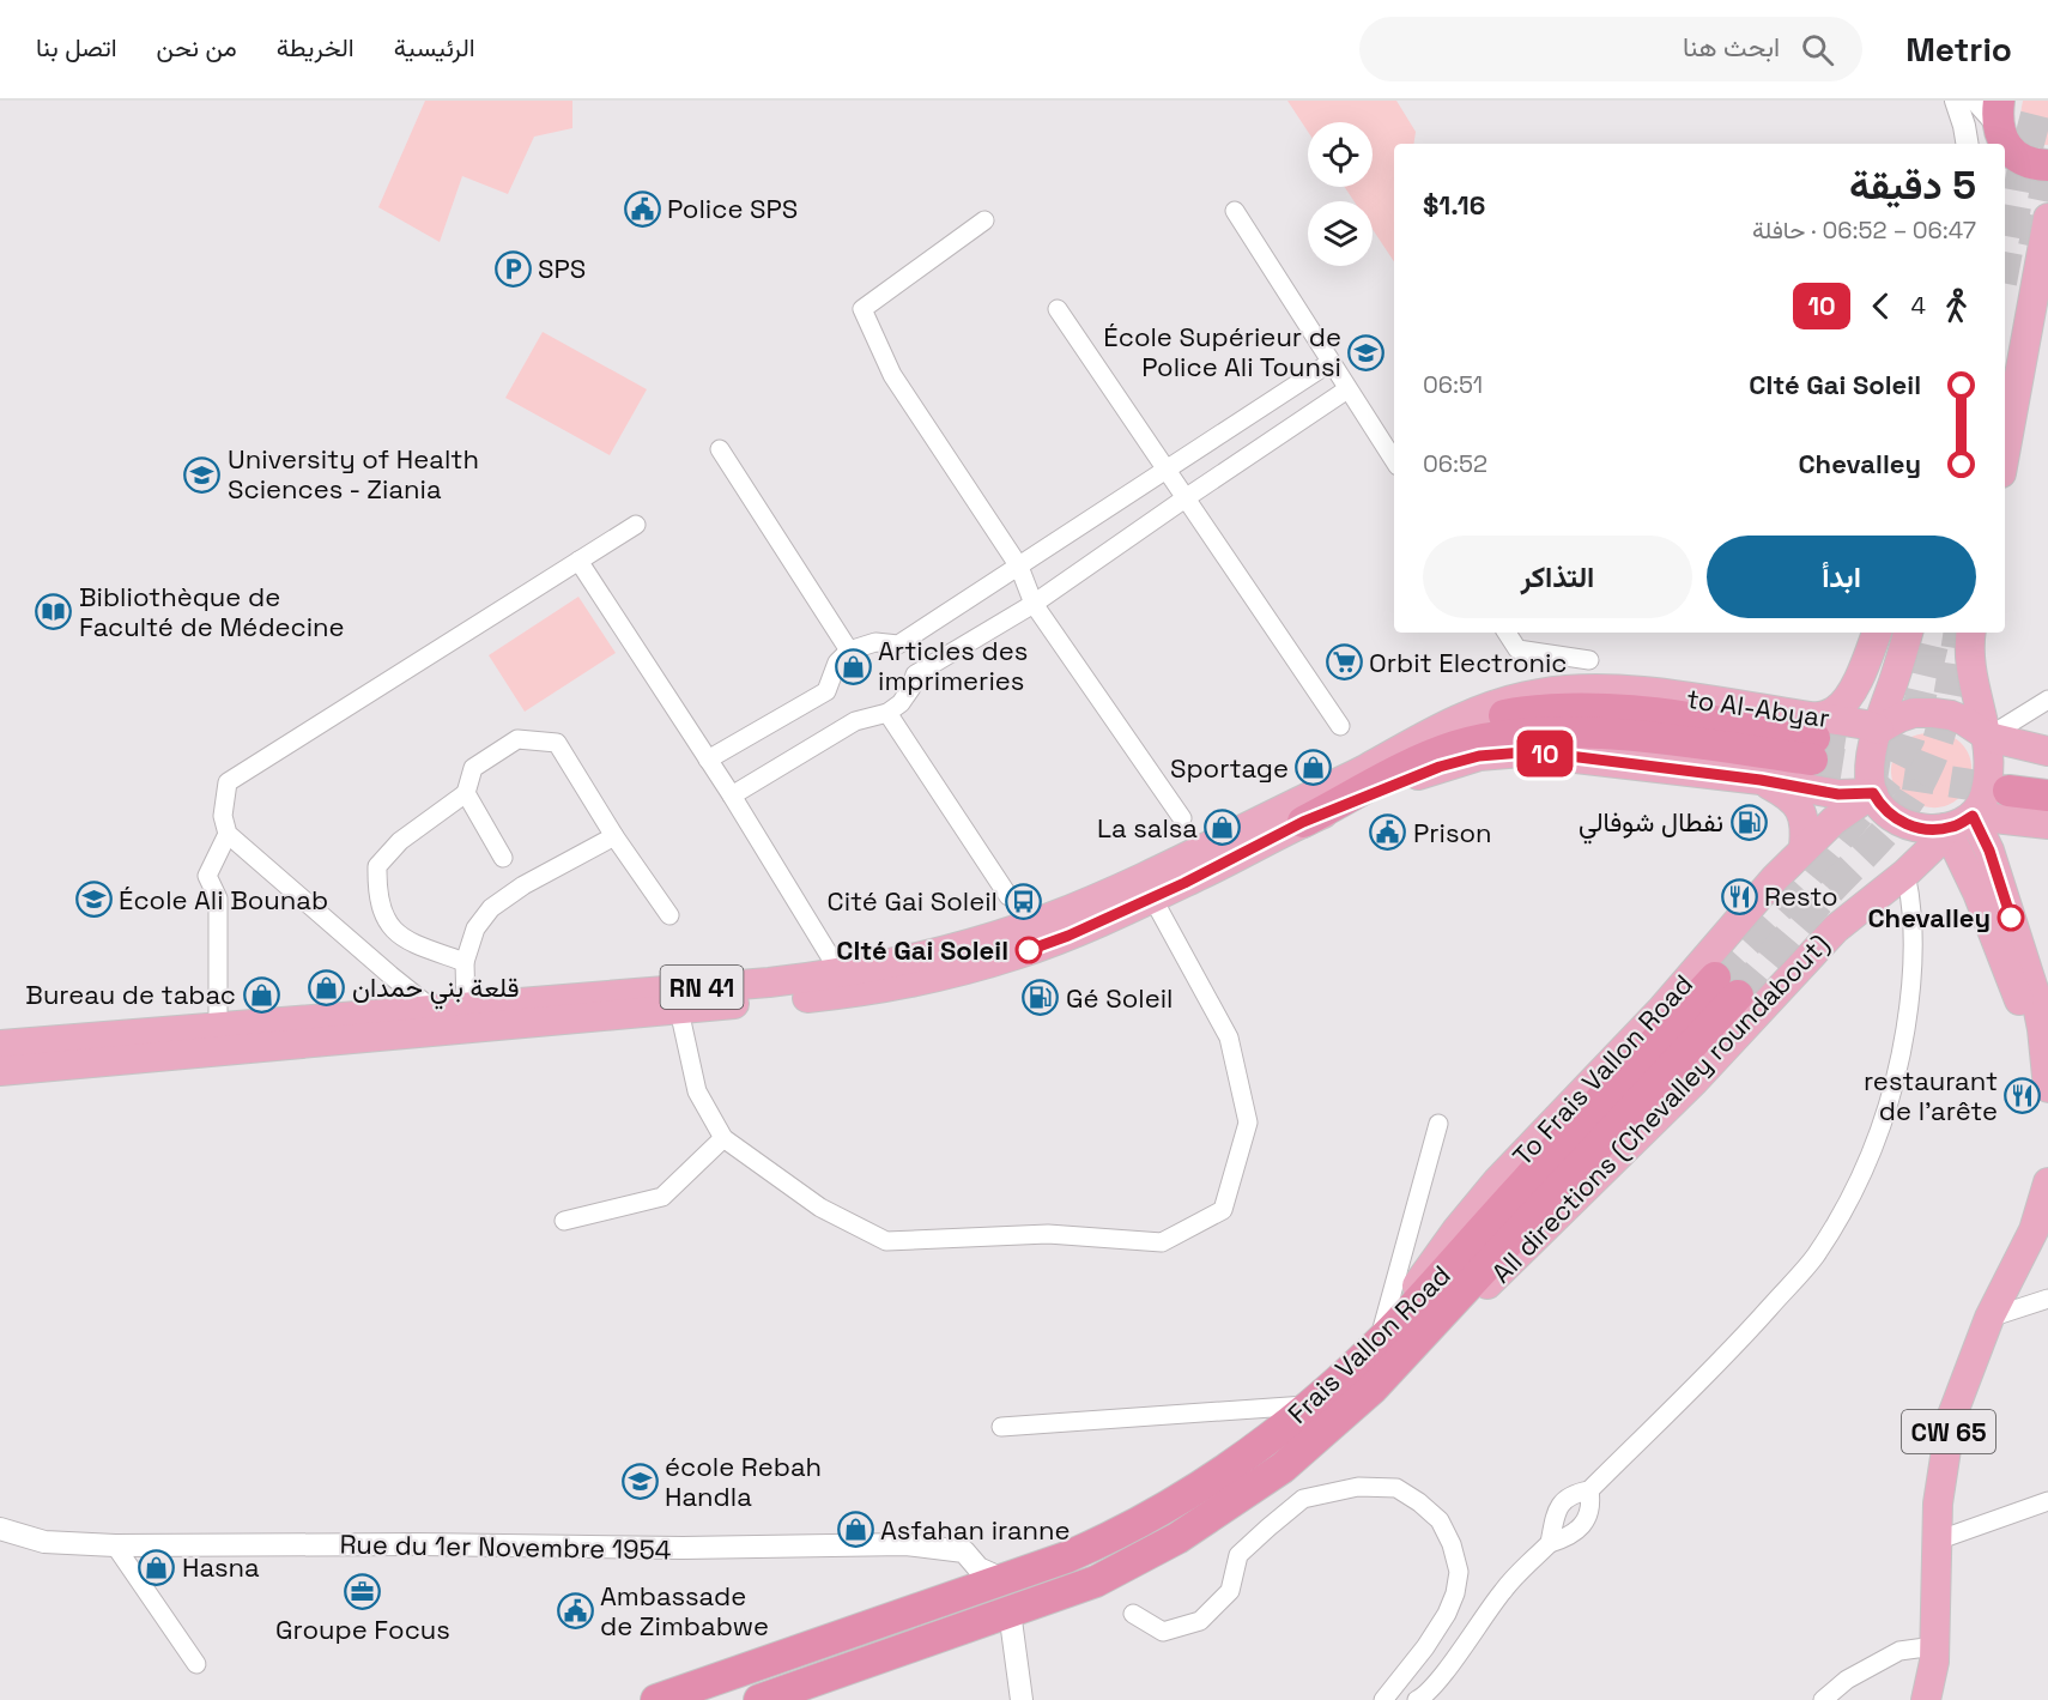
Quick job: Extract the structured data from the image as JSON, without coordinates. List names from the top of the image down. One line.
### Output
{"streets":{"highway":["Frais Vallon Road"],"main road":["to Al-Abyar","RN 41","To Frais Vallon Road","All directions (Chevalley roundabout)","CW 65"],"street":["Rue du 1er Novembre 1954"]},"crossings":[["to Al-Abyar","RN 41"],["to Al-Abyar","To Frais Vallon Road"],["to Al-Abyar","All directions (Chevalley roundabout)"],["To Frais Vallon Road","All directions (Chevalley roundabout)"],["To Frais Vallon Road","Frais Vallon Road"],["All directions (Chevalley roundabout)","Frais Vallon Road"],["Frais Vallon Road","Rue du 1er Novembre 1954"]],"places":{"public building":["Police SPS","Prison","Ambassade de Zimbabwe"],"parking":["SPS"],"school or university":["École Supérieur de Police Ali Tounsi","University of Health Sciences - Ziania","École Ali Bounab","école Rebah Handla"],"library":["Bibliothèque de Faculté de Médecine"],"supermarket":["Orbit Electronic"],"shop":["Articles des imprimeries","Sportage","La salsa","قلعة بني حمدان","Bureau de tabac","Asfahan iranne","Hasna"],"fuel station":["نفطال شوفالي","Gé Soleil"],"restaurant":["Resto","restaurant de l'arête"],"bus stop":["Cité Gai Soleil"],"other":["Chevalley","CIté Gai Soleil"],"office":["Groupe Focus"]},"lines":["bus line 10"],"page":{"header":"Metrio","search":"ابحث هنا","nav":["الرئيسية","الخريطة","من نحن","اتصل بنا"],"on_map":"10","heading":["5 دقيقة","06:47 – 06:52 · حافلة","$1.16"],"legs":["4","10"],"list":[{"name":"CIté Gai Soleil","value":"06:51"},{"name":"Chevalley","value":"06:52"}],"buttons":["ابدأ","التذاكر"]}}
